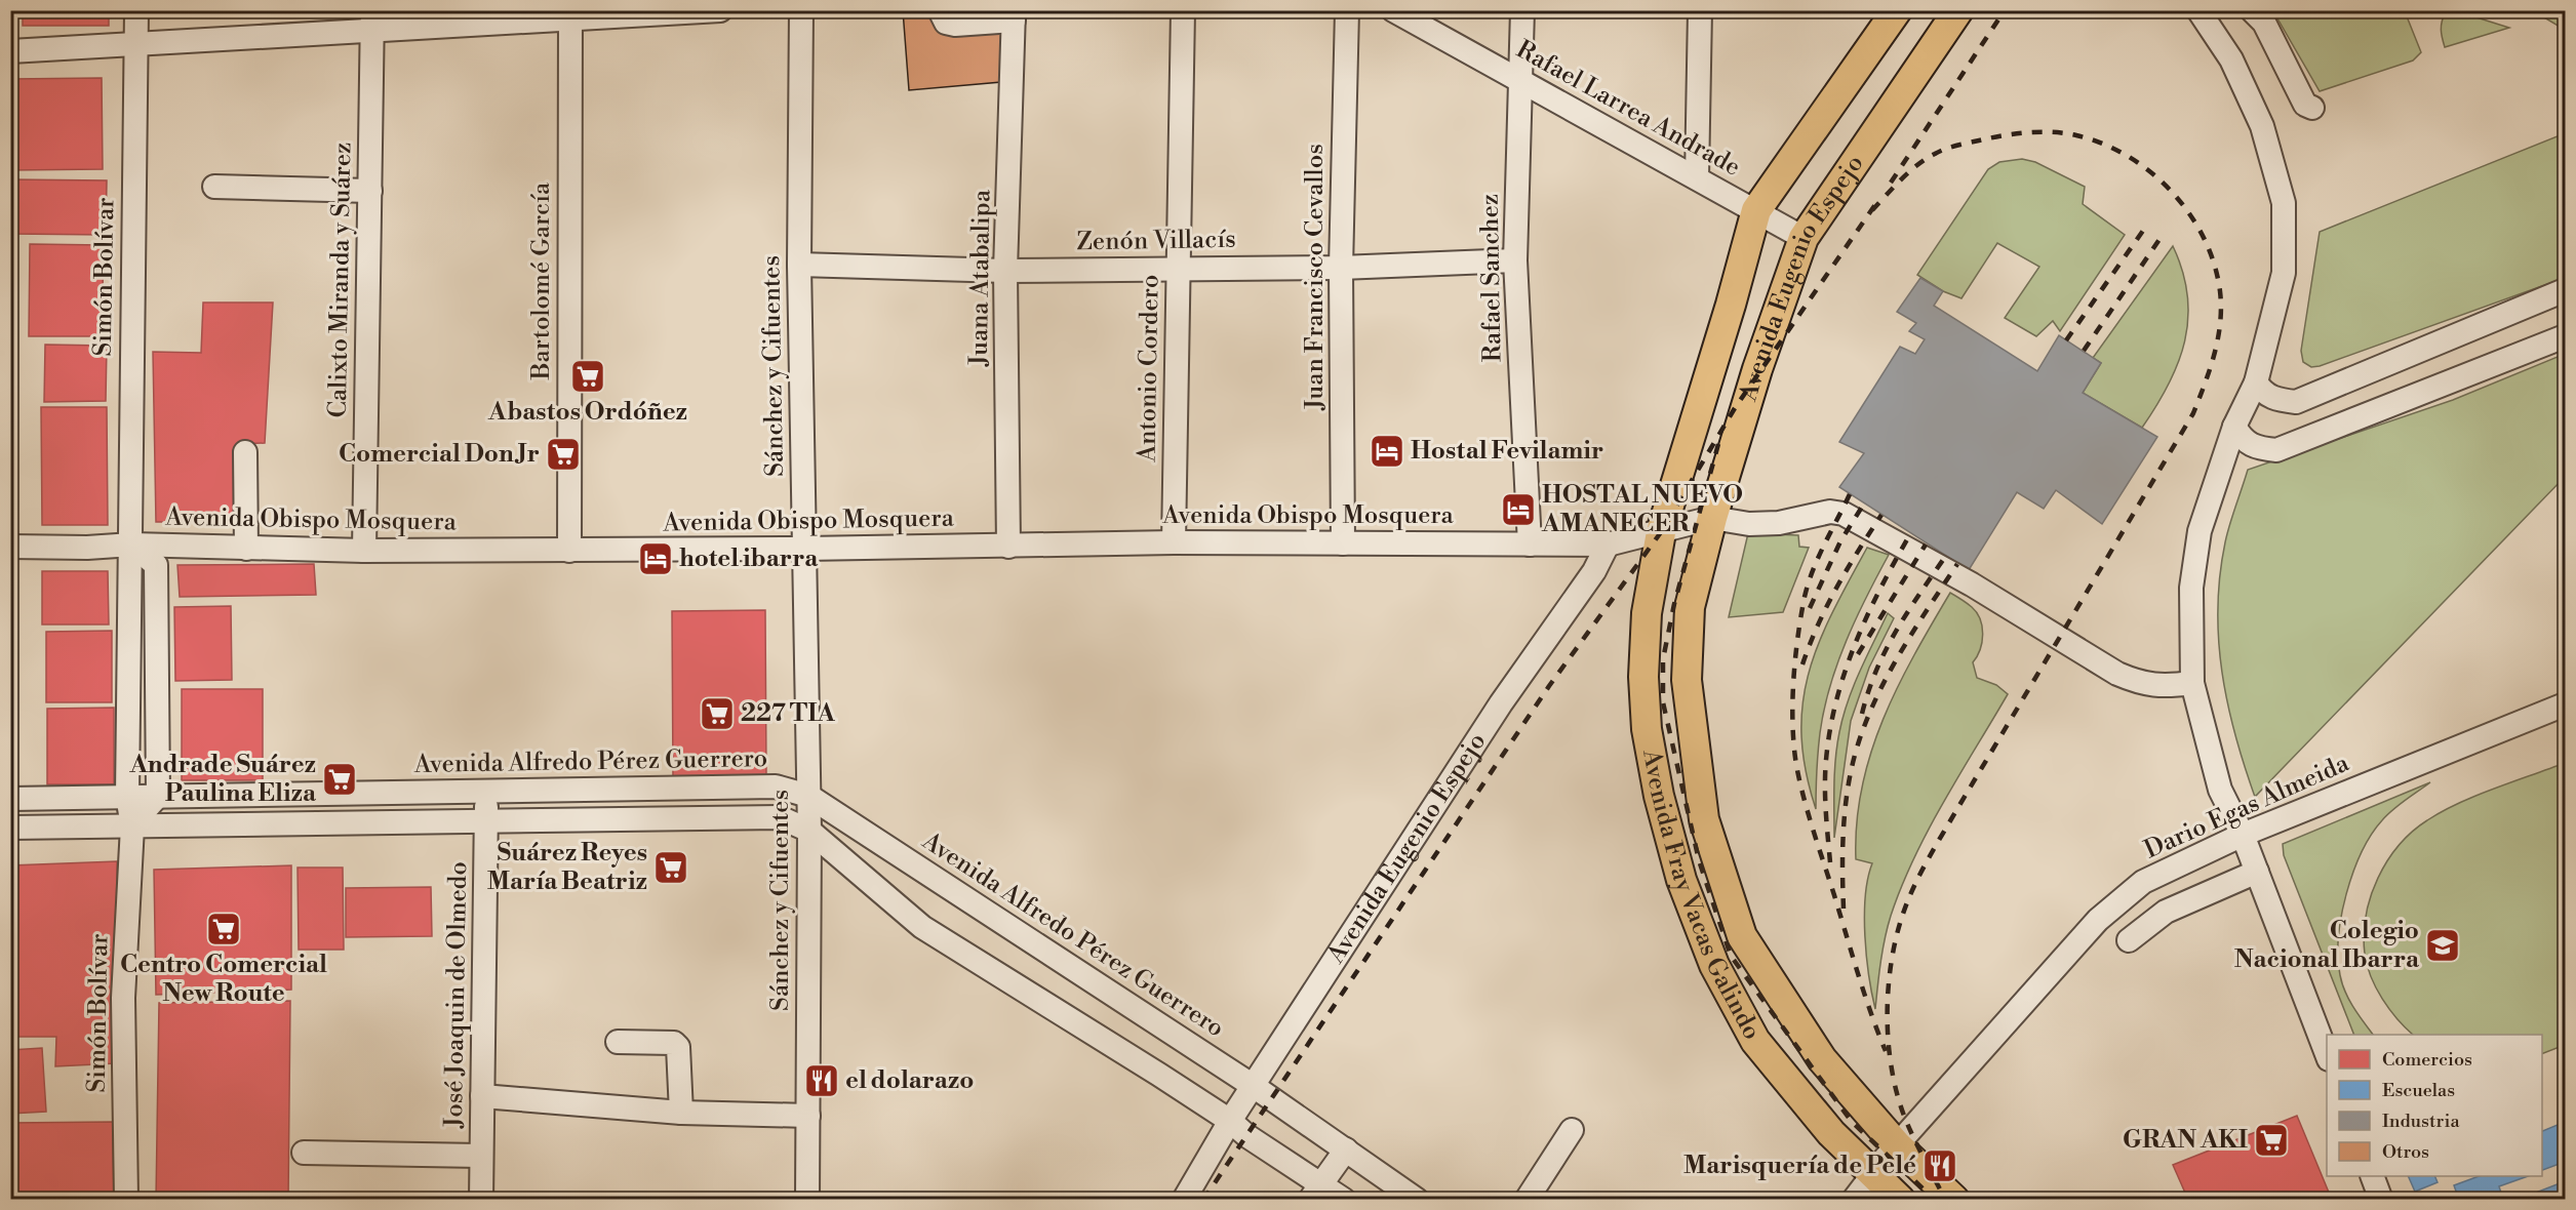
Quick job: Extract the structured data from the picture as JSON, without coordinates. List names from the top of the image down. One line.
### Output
{"streets":{"main road":["Avenida Eugenio Espejo","Avenida Fray Vacas Galindo"],"street":["Rafael Larrea Andrade","Zenón Villacís","Simón Bolívar","Juan Francisco Cevallos","Juana Atabalipa","Rafael Sanchez","Calixto Miranda y Suárez","Bartolomé García","Sánchez y Cifuentes","Antonio Cordero","Avenida Obispo Mosquera","Avenida Alfredo Pérez Guerrero","Dario Egas Almeida","José Joaquin de Olmedo"]},"crossings":[["Rafael Larrea Andrade","Rafael Sanchez"],["Rafael Larrea Andrade","Avenida Eugenio Espejo"],["Zenón Villacís","Juan Francisco Cevallos"],["Zenón Villacís","Juana Atabalipa"],["Zenón Villacís","Rafael Sanchez"],["Zenón Villacís","Sánchez y Cifuentes"],["Zenón Villacís","Antonio Cordero"],["Simón Bolívar","Avenida Obispo Mosquera"],["Simón Bolívar","Avenida Alfredo Pérez Guerrero"],["Juan Francisco Cevallos","Avenida Obispo Mosquera"],["Juana Atabalipa","Avenida Obispo Mosquera"],["Rafael Sanchez","Avenida Obispo Mosquera"],["Avenida Eugenio Espejo","Avenida Obispo Mosquera"],["Avenida Eugenio Espejo","Avenida Alfredo Pérez Guerrero"],["Avenida Eugenio Espejo","Avenida Fray Vacas Galindo"],["Calixto Miranda y Suárez","Avenida Obispo Mosquera"],["Bartolomé García","Avenida Obispo Mosquera"],["Sánchez y Cifuentes","Avenida Obispo Mosquera"],["Sánchez y Cifuentes","Avenida Alfredo Pérez Guerrero"],["Antonio Cordero","Avenida Obispo Mosquera"],["Avenida Alfredo Pérez Guerrero","José Joaquin de Olmedo"],["Dario Egas Almeida","Avenida Fray Vacas Galindo"]],"places":{"supermarket":["Abastos Ordóñez","Comercial Don Jr","227 TIA","Andrade Suárez Paulina Eliza","Suárez Reyes María Beatriz","Centro Comercial New Route","GRAN AKI"],"hotel":["Hostal Fevilamir","HOSTAL NUEVO AMANECER","hotel ibarra"],"school or university":["Colegio Nacional Ibarra"],"restaurant":["el dolarazo","Marisquería de Pelé"]},"legend":["Comercios","Escuelas","Industria","Otros"]}
